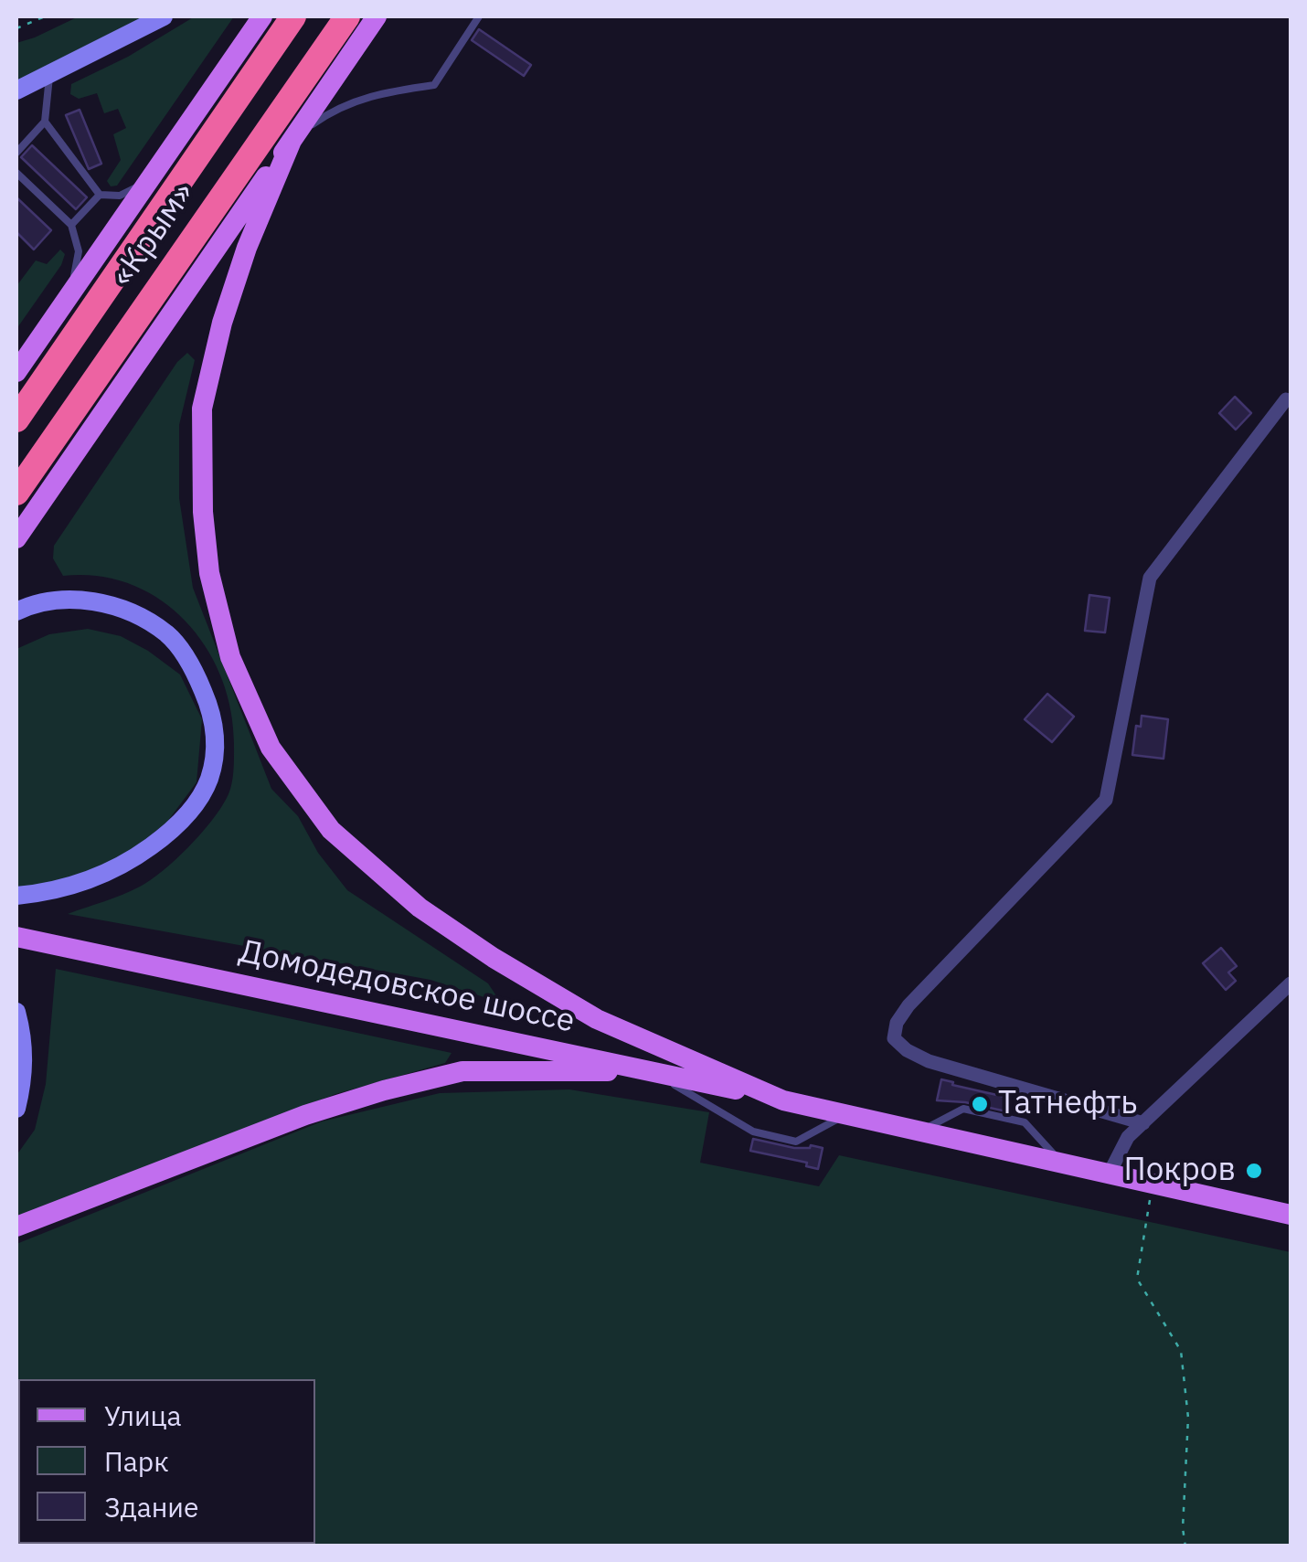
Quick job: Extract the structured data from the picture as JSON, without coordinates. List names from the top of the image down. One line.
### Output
{"streets":{"highway":["«Крым»"],"main road":["Домодедовское шоссе"]},"places":["Татнефть","Покров"],"legend":["Улица","Парк","Здание"]}
